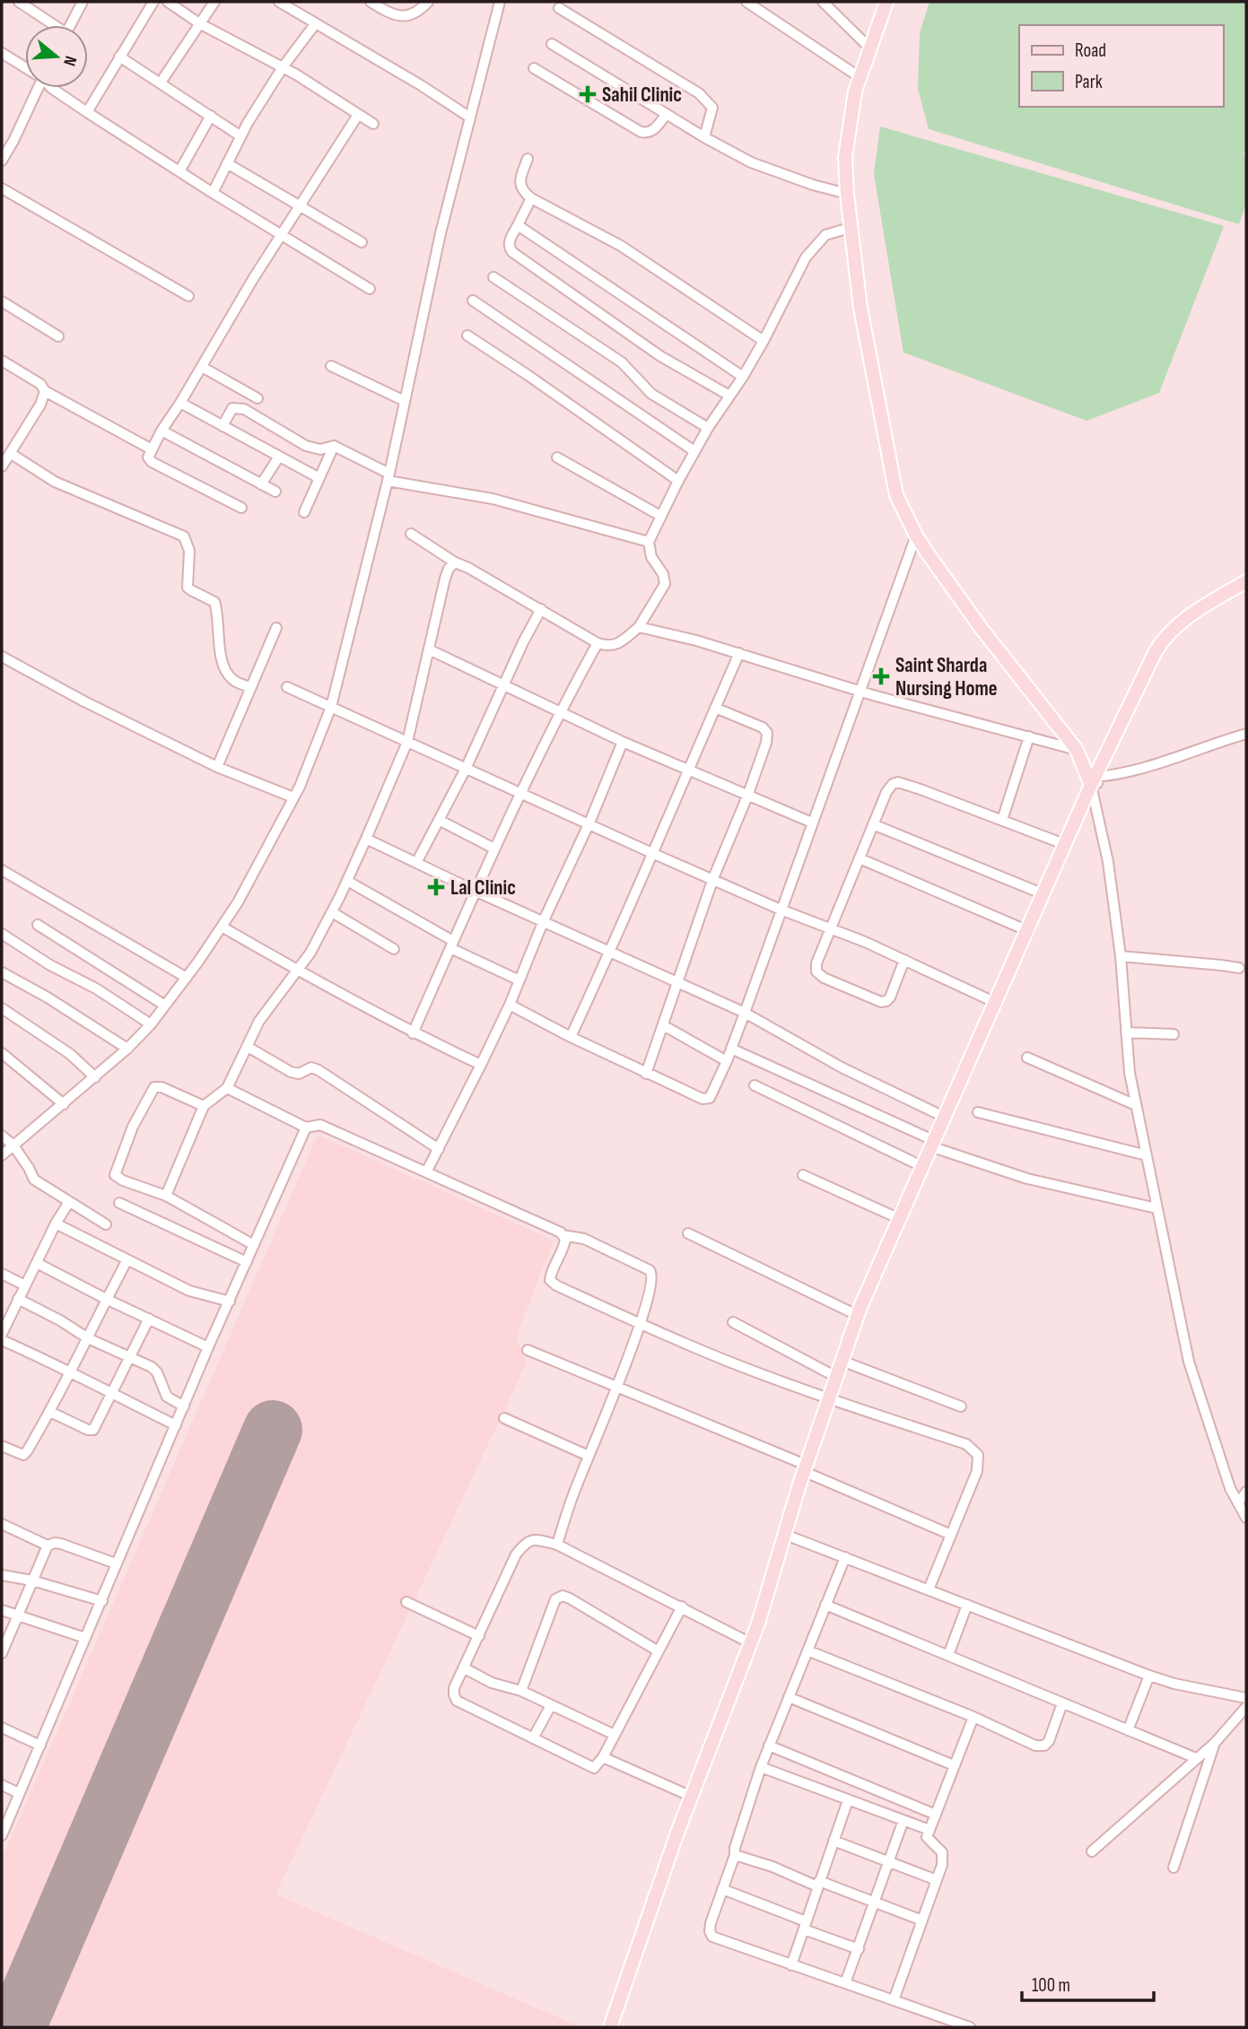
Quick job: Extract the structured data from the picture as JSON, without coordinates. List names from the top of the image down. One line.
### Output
{"places":{"health":["Sahil Clinic","Saint Sharda Nursing Home","Lal Clinic"]},"legend":["Road","Park"],"scale_bar":"100 m","north":"right"}
